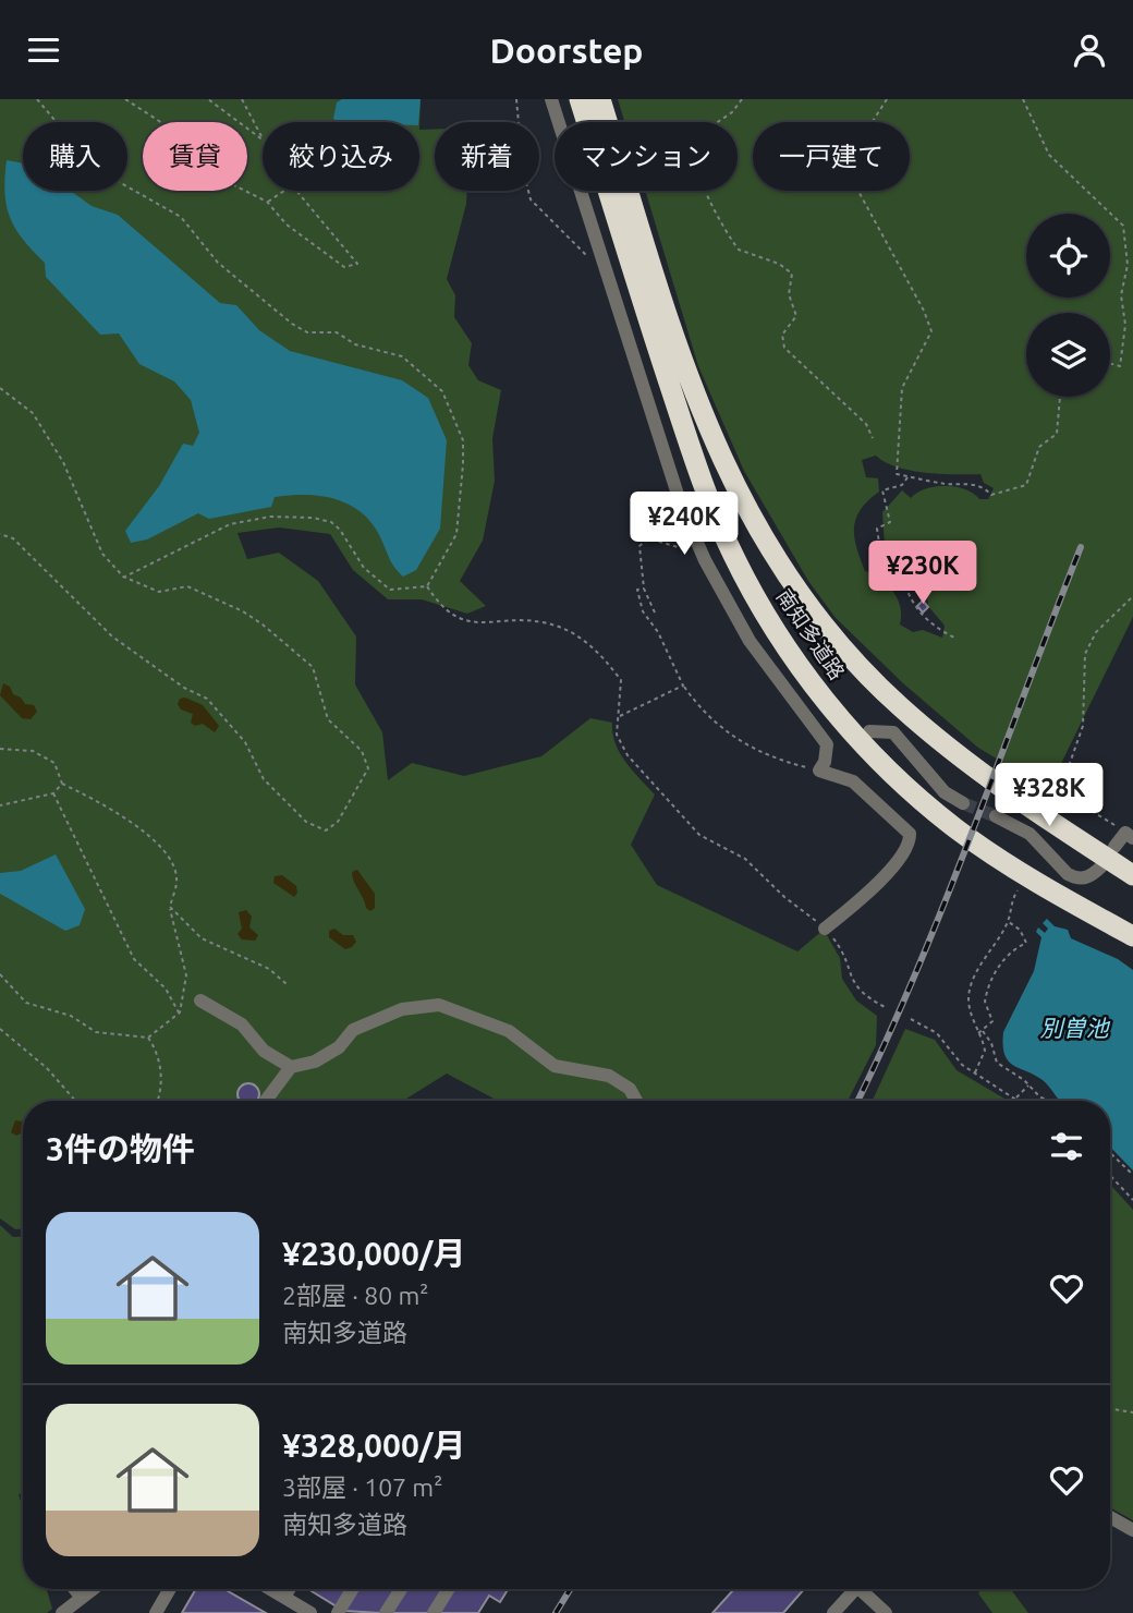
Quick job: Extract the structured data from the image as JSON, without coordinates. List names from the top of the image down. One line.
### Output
{"streets":{"highway":["南知多道路"]},"water":["別曽池"],"page":{"header":"Doorstep","chip":["購入","賃貸","絞り込み","新着","マンション","一戸建て"],"price":["¥240K","¥230K","¥328K"],"heading":"3件の物件","list":[{"name":"¥230,000/月","note":"2部屋 · 80 m² · 南知多道路"},{"name":"¥328,000/月","note":"3部屋 · 107 m² · 南知多道路"}]}}
